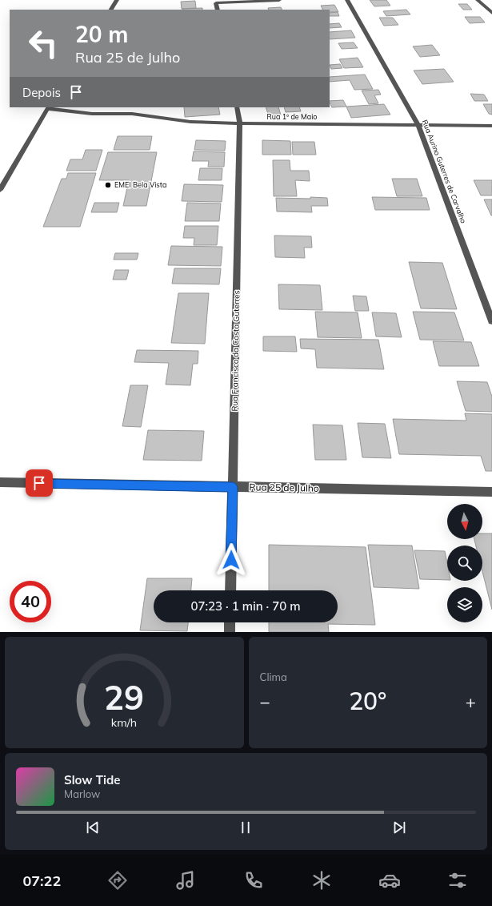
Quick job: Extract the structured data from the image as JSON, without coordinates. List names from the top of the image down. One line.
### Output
{"streets":{"street":["Rua 1º de Maio","Rua Aurino Guterres de Carvalho","Rua Francisco da Costa Guterres","Rua 25 de Julho"]},"crossings":[["Rua 1º de Maio","Rua Aurino Guterres de Carvalho"],["Rua 1º de Maio","Rua Francisco da Costa Guterres"],["Rua Francisco da Costa Guterres","Rua 25 de Julho"]],"places":["EMEI Bela Vista"],"north":"bottom","page":{"turn":["20 m","Rua 25 de Julho"],"then":"Depois","limit":"40","trip":"07:23 · 1 min · 70 m","tile":"Clima","heat":["−","20°","+"],"song":["Slow Tide","Marlow"],"tabs":"07:22","gauge":["29","km/h"]}}
